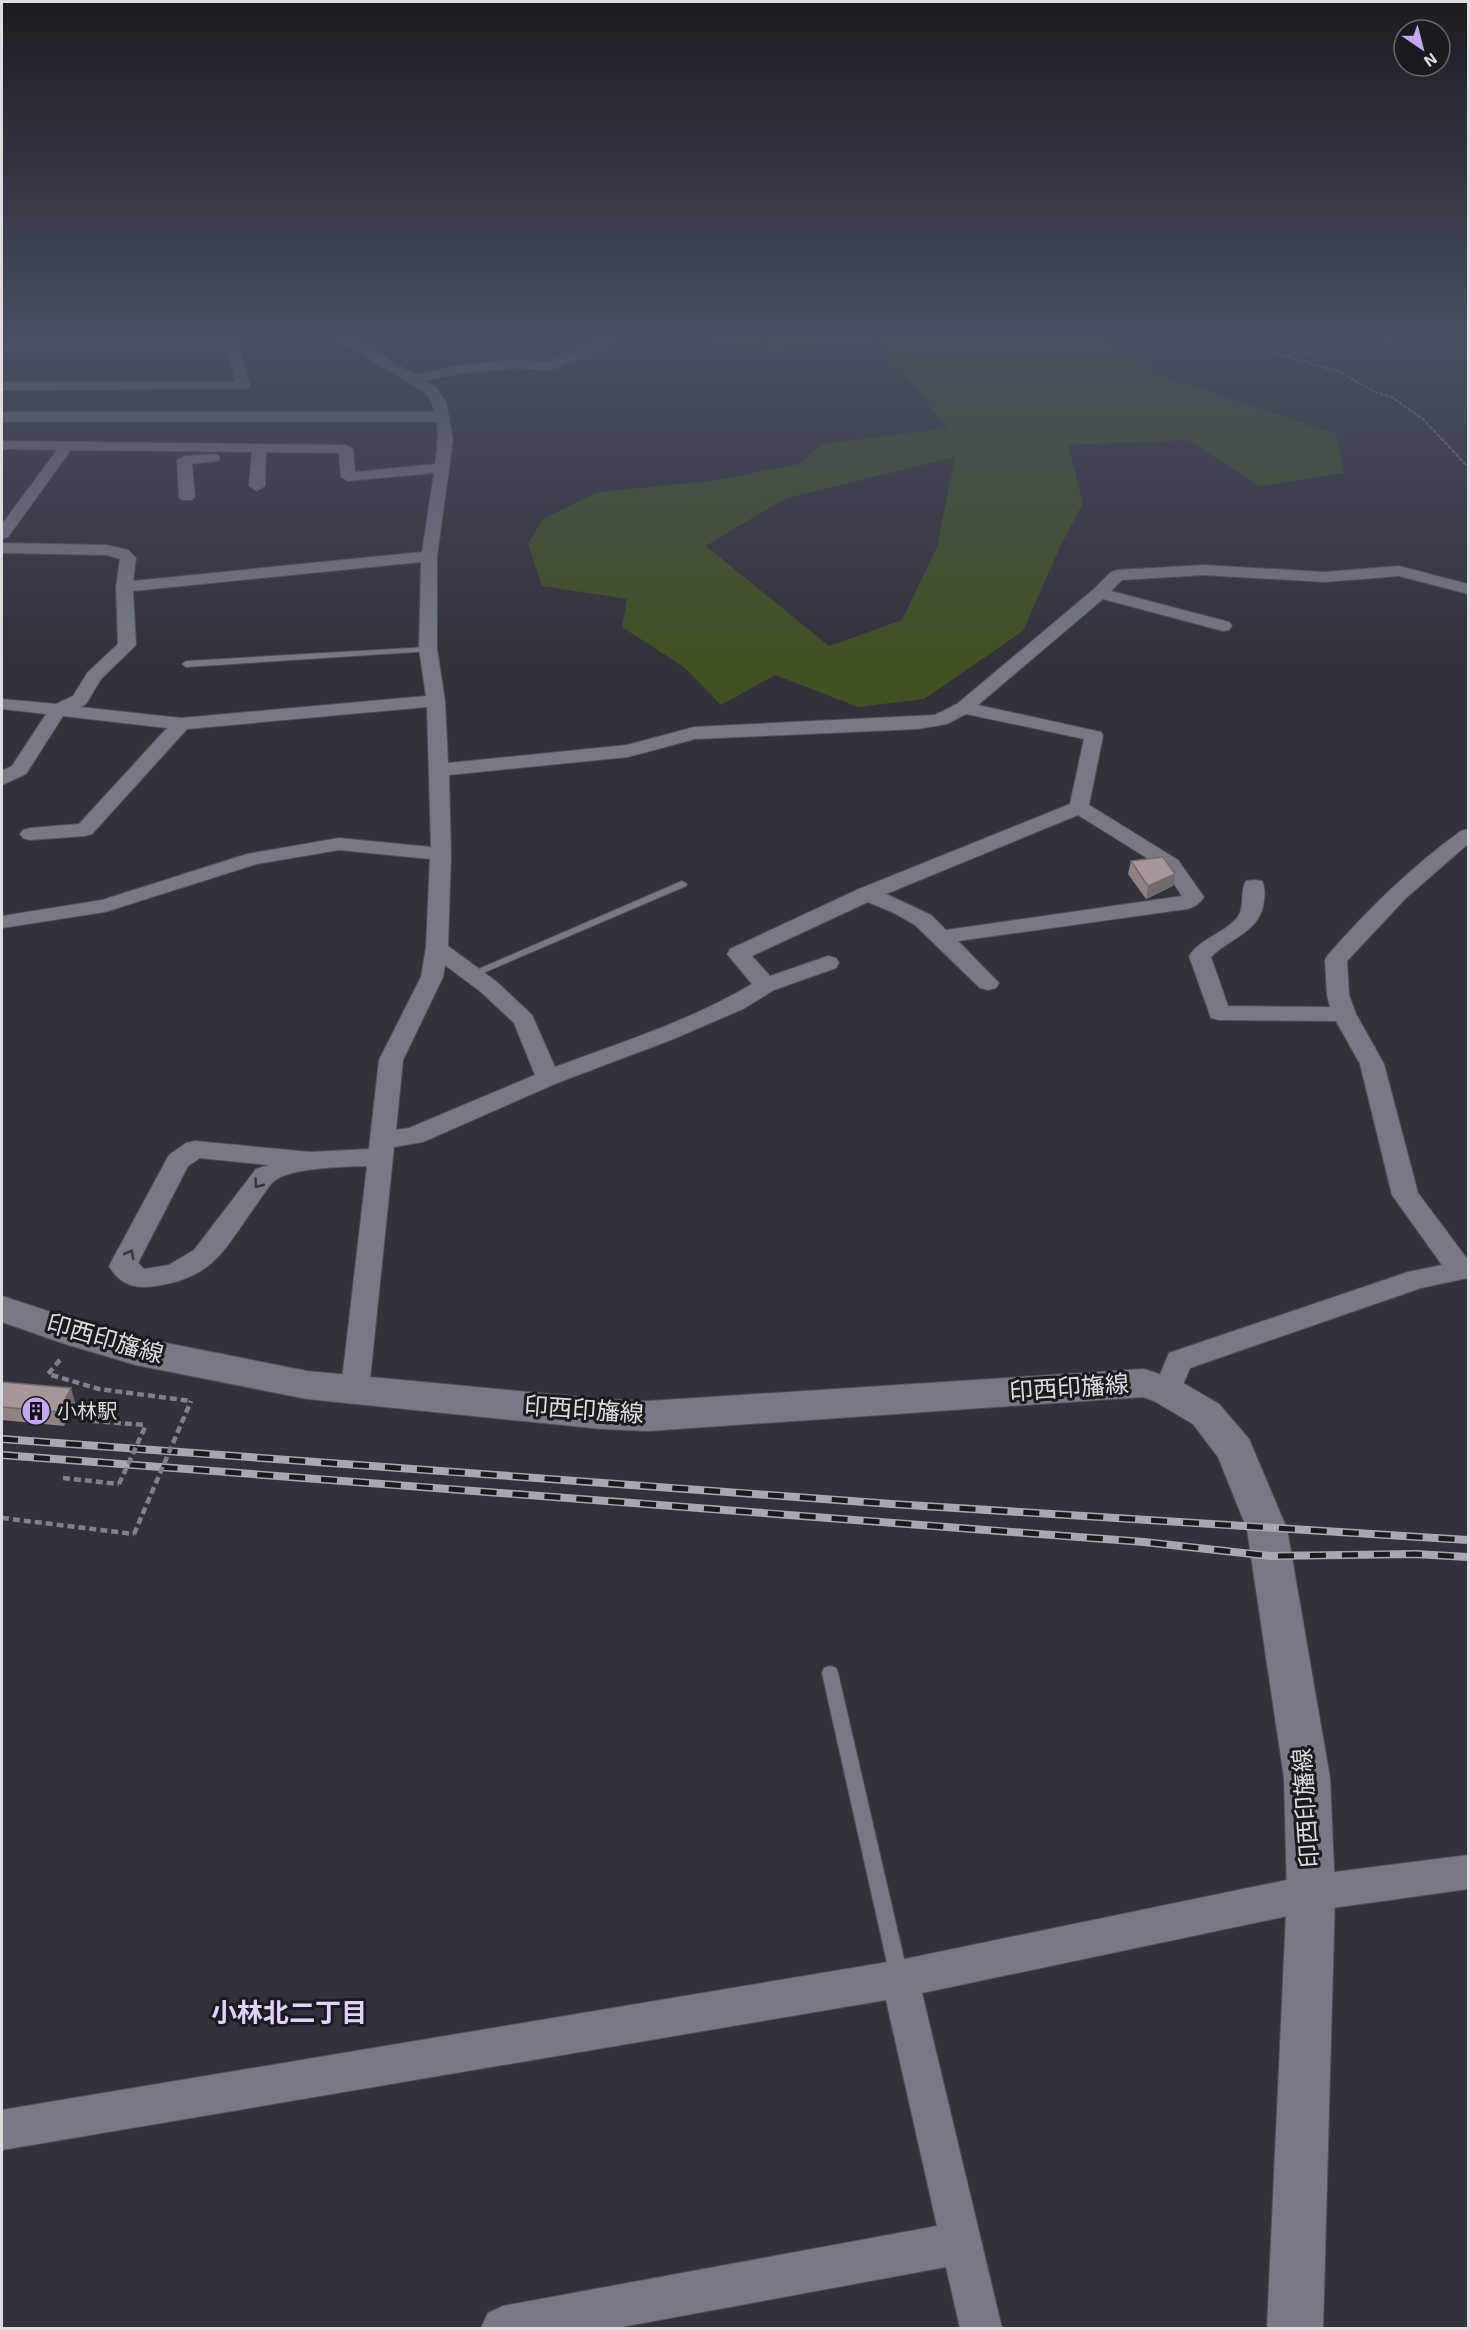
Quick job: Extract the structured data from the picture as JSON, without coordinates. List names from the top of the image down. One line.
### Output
{"streets":{"main road":["印西印旛線"]},"districts":["小林北二丁目"],"places":{"building":["小林駅"]},"north":"bottom right"}
